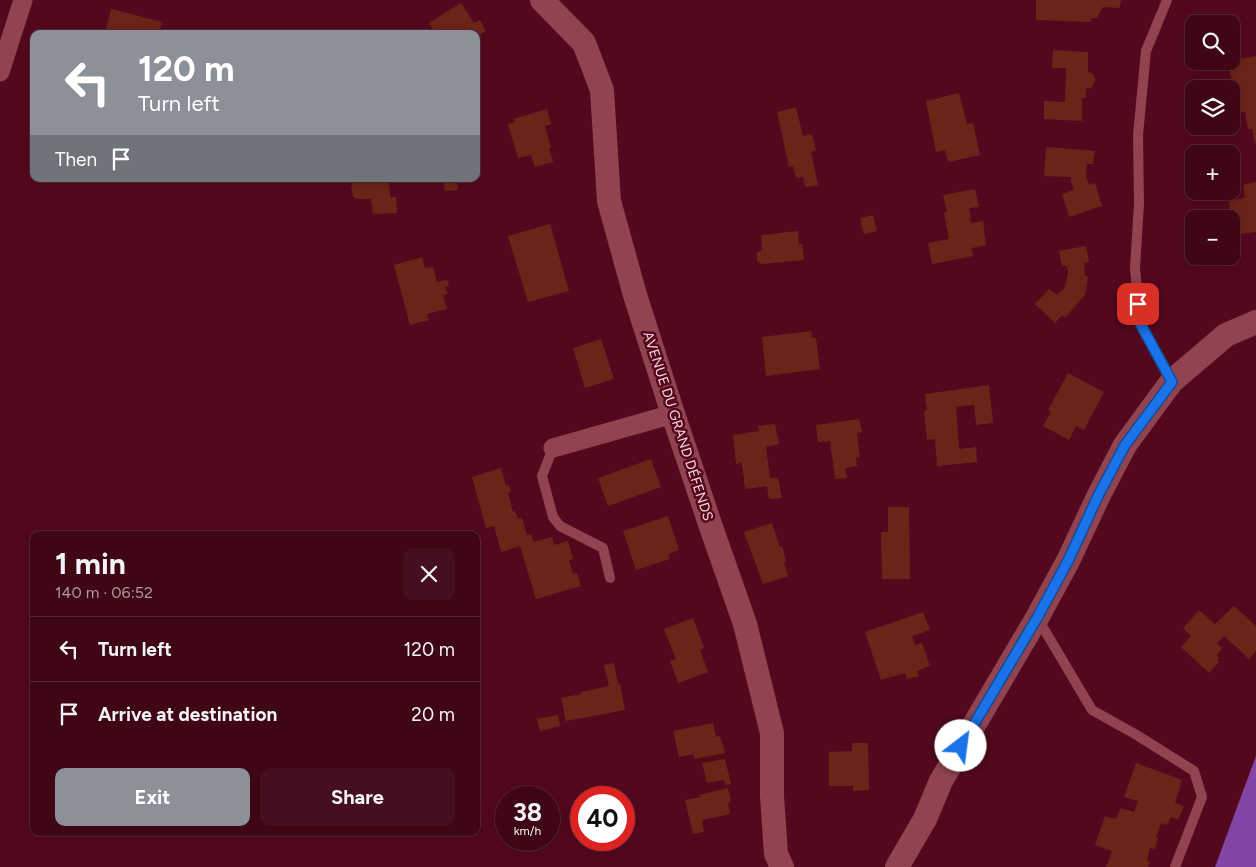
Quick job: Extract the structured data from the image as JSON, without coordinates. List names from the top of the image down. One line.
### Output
{"streets":{"street":["AVENUE DU GRAND DÉFENDS"]},"page":{"map_buttons":["+","−"],"turn":["120 m","Turn left"],"then":"Then","heading":["1 min","140 m · 06:52"],"list":[{"name":"Turn left","value":"120 m"},{"name":"Arrive at destination","value":"20 m"}],"buttons":["Exit","Share"],"speed":"38 km/h","limit":"40"}}
